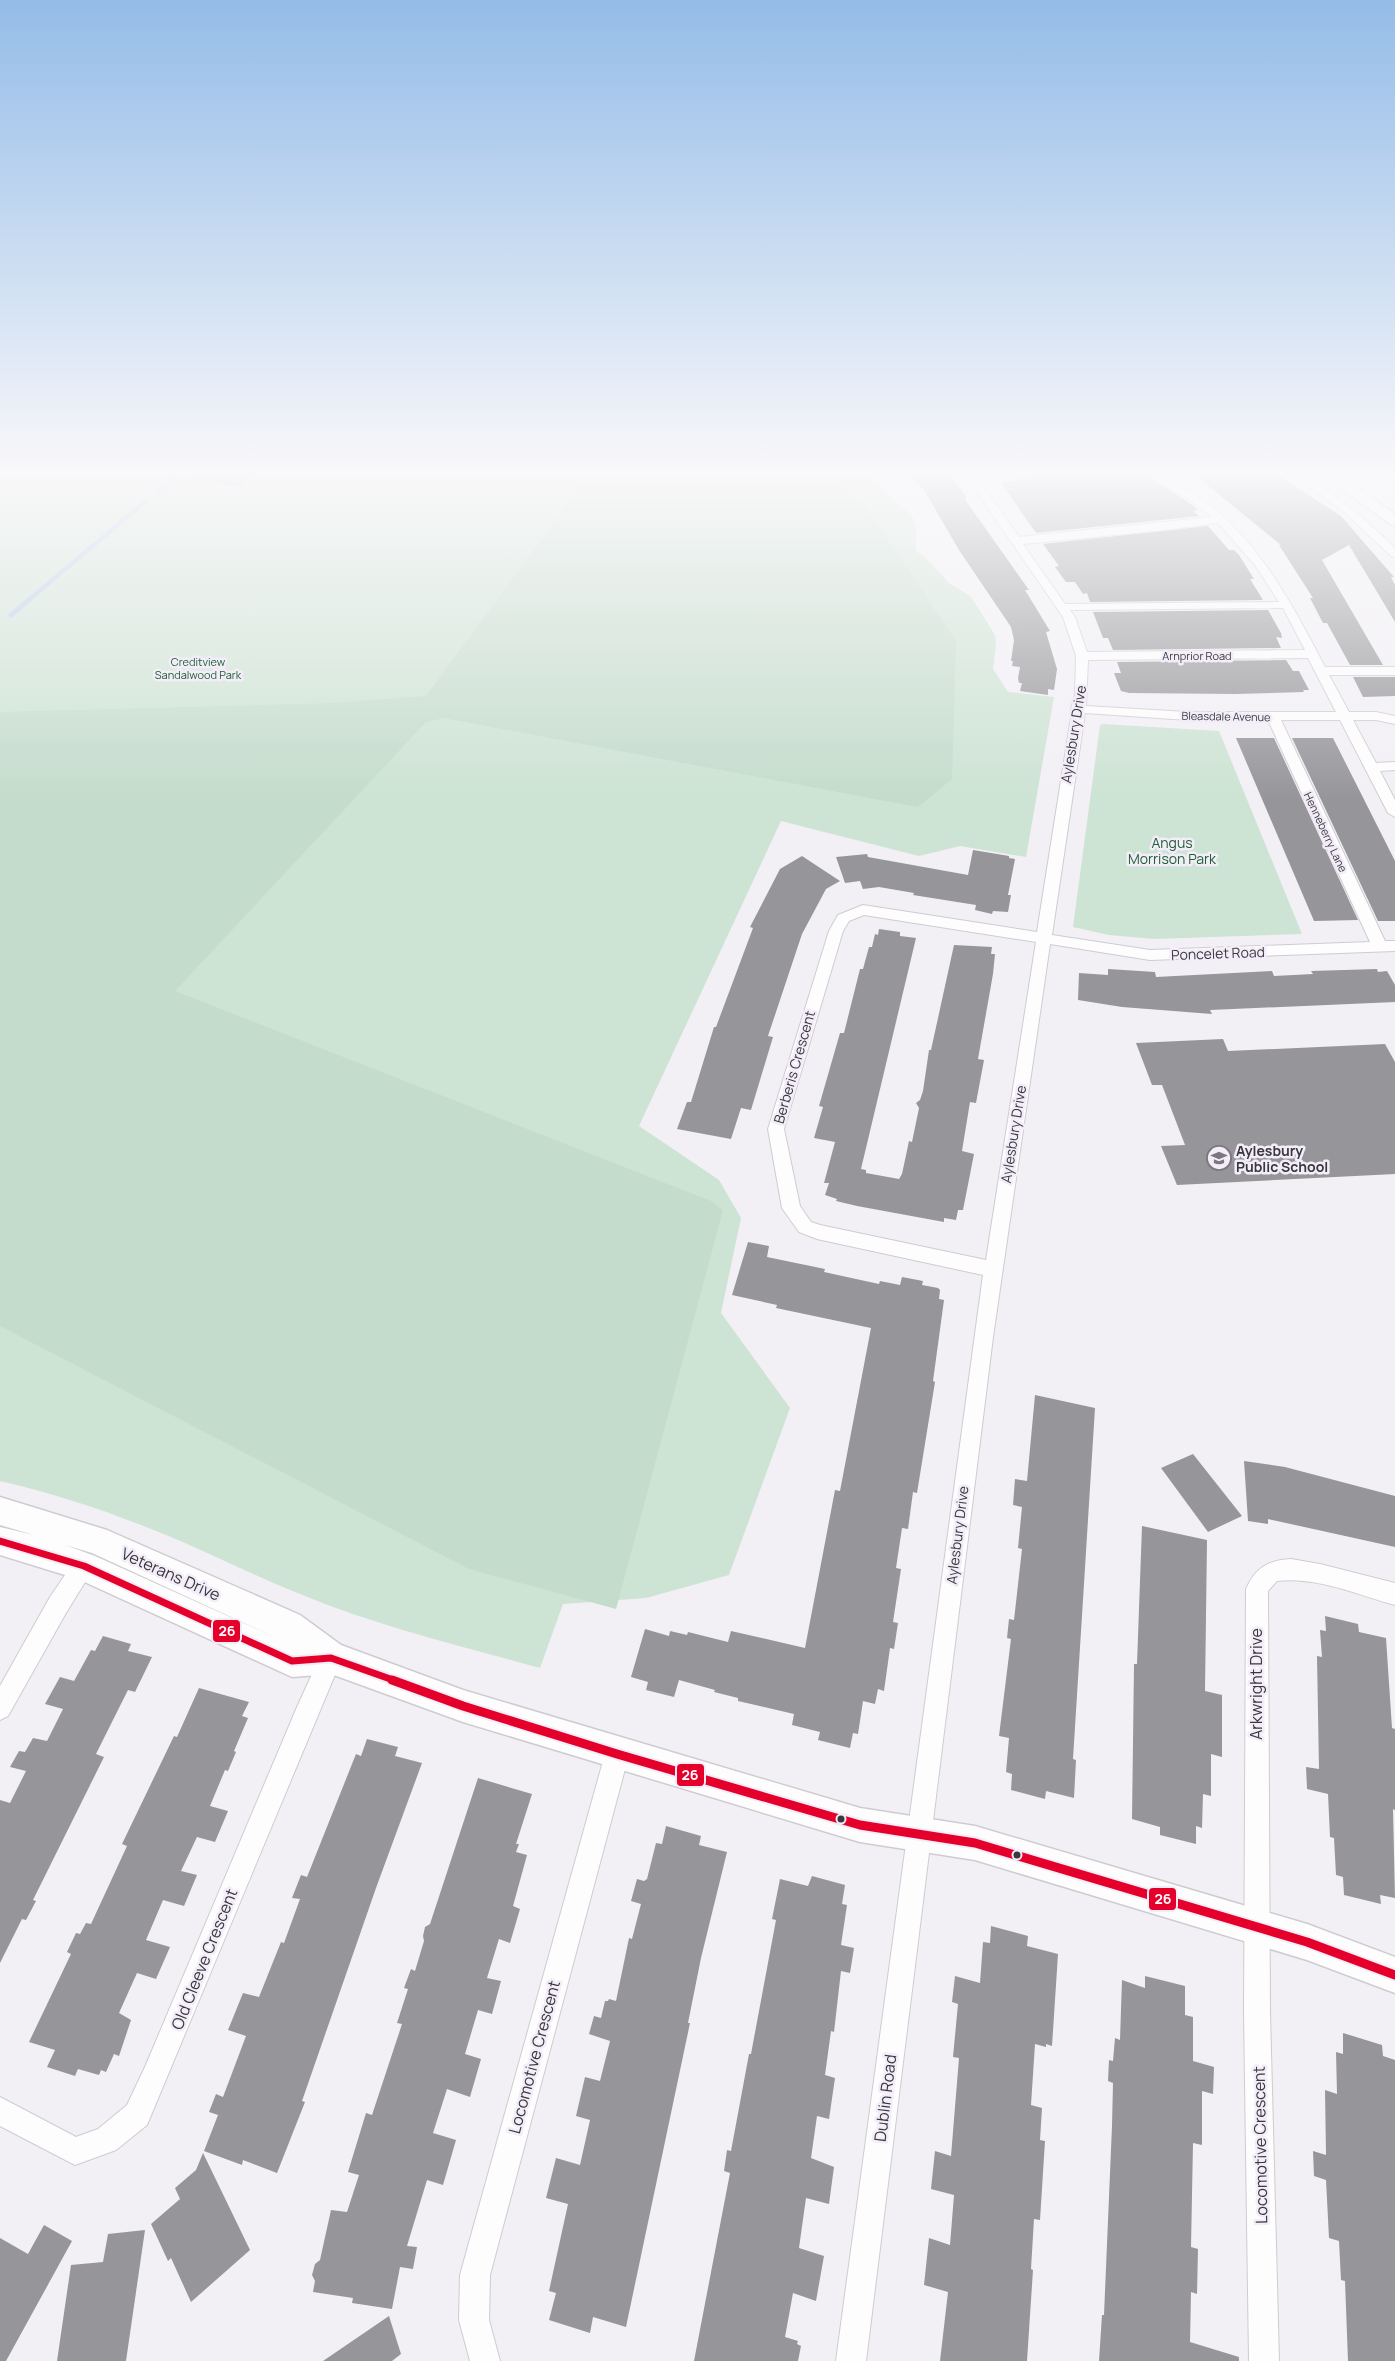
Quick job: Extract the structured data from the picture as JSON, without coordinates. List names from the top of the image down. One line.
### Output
{"streets":{"street":["Arnprior Road","Bleasdale Avenue","Aylesbury Drive","Henneberry Lane","Poncelet Road","Berberis Crescent","Veterans Drive","Arkwright Drive","Old Cleeve Crescent","Locomotive Crescent","Dublin Road"]},"crossings":[["Arnprior Road","Aylesbury Drive"],["Bleasdale Avenue","Aylesbury Drive"],["Bleasdale Avenue","Henneberry Lane"],["Aylesbury Drive","Poncelet Road"],["Aylesbury Drive","Berberis Crescent"],["Aylesbury Drive","Veterans Drive"],["Aylesbury Drive","Dublin Road"],["Henneberry Lane","Poncelet Road"],["Poncelet Road","Berberis Crescent"],["Veterans Drive","Arkwright Drive"],["Veterans Drive","Old Cleeve Crescent"],["Veterans Drive","Locomotive Crescent"],["Veterans Drive","Dublin Road"],["Arkwright Drive","Locomotive Crescent"]],"parks":["Creditview Sandalwood Park","Angus Morrison Park"],"places":{"school or university":["Aylesbury Public School"]},"lines":["transit line 26"]}
